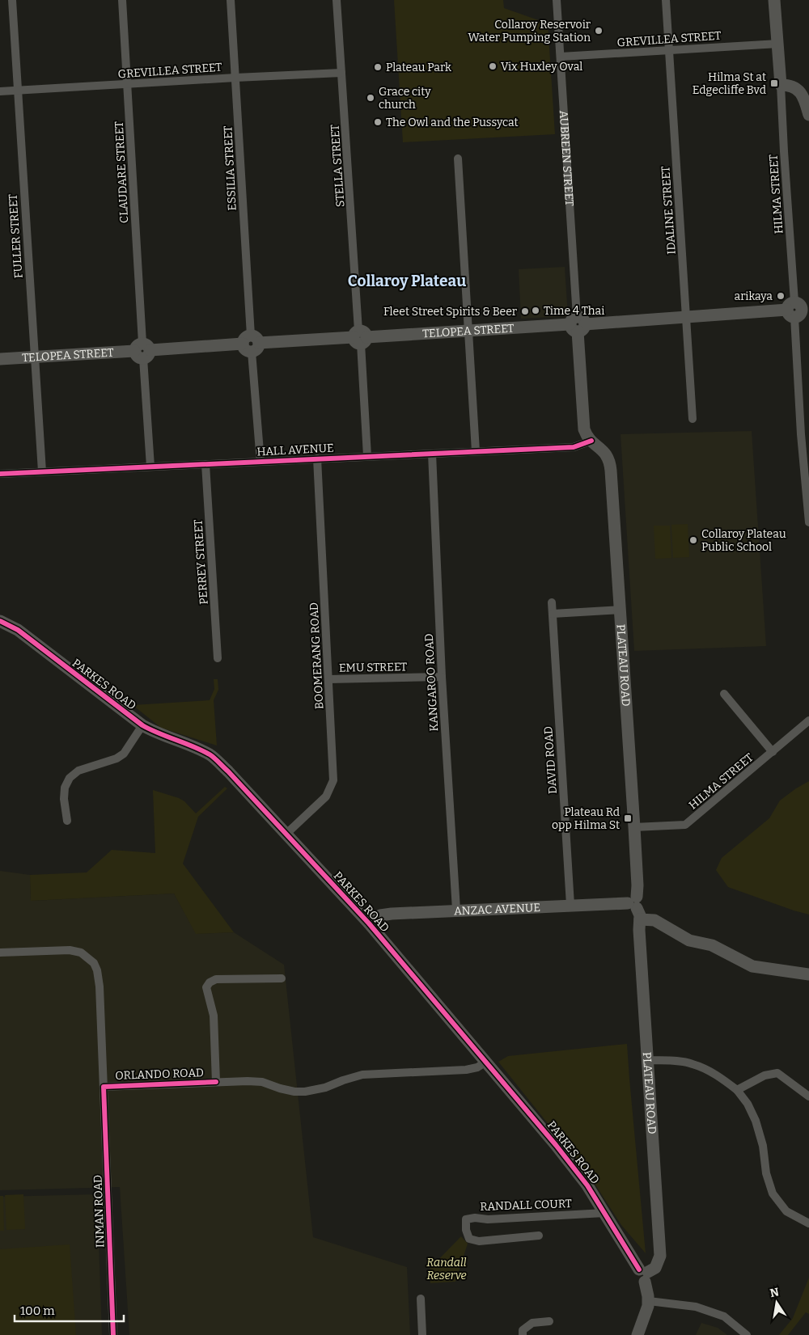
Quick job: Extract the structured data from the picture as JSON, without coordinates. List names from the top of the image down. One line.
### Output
{"streets":{"street":["GREVILLEA STREET","AUBREEN STREET","STELLA STREET","ESSILIA STREET","CLAUDARE STREET","HILMA STREET","IDALINE STREET","FULLER STREET","TELOPEA STREET","HALL AVENUE","PERREY STREET","BOOMERANG ROAD","PLATEAU ROAD","EMU STREET","KANGAROO ROAD","PARKES ROAD","DAVID ROAD","ANZAC AVENUE","ORLANDO ROAD","RANDALL COURT","INMAN ROAD"]},"crossings":[["GREVILLEA STREET","AUBREEN STREET"],["GREVILLEA STREET","STELLA STREET"],["GREVILLEA STREET","ESSILIA STREET"],["GREVILLEA STREET","CLAUDARE STREET"],["GREVILLEA STREET","IDALINE STREET"],["GREVILLEA STREET","FULLER STREET"],["AUBREEN STREET","TELOPEA STREET"],["AUBREEN STREET","HALL AVENUE"],["AUBREEN STREET","PLATEAU ROAD"],["STELLA STREET","TELOPEA STREET"],["STELLA STREET","HALL AVENUE"],["ESSILIA STREET","TELOPEA STREET"],["ESSILIA STREET","HALL AVENUE"],["CLAUDARE STREET","TELOPEA STREET"],["CLAUDARE STREET","HALL AVENUE"],["HILMA STREET","TELOPEA STREET"],["HILMA STREET","PLATEAU ROAD"],["IDALINE STREET","TELOPEA STREET"],["FULLER STREET","TELOPEA STREET"],["FULLER STREET","HALL AVENUE"],["HALL AVENUE","PERREY STREET"],["HALL AVENUE","BOOMERANG ROAD"],["HALL AVENUE","PLATEAU ROAD"],["HALL AVENUE","KANGAROO ROAD"],["BOOMERANG ROAD","EMU STREET"],["BOOMERANG ROAD","PARKES ROAD"],["PLATEAU ROAD","PARKES ROAD"],["PLATEAU ROAD","ANZAC AVENUE"],["EMU STREET","KANGAROO ROAD"],["KANGAROO ROAD","ANZAC AVENUE"],["PARKES ROAD","ANZAC AVENUE"],["PARKES ROAD","ORLANDO ROAD"],["PARKES ROAD","RANDALL COURT"],["DAVID ROAD","ANZAC AVENUE"],["ORLANDO ROAD","INMAN ROAD"]],"districts":["Collaroy Plateau"],"parks":["Randall Reserve"],"places":{"other":["Collaroy Reservoir Water Pumping Station","Vix Huxley Oval","Plateau Park","Grace city church","The Owl and the Pussycat","arikaya","Time 4 Thai","Fleet Street Spirits & Beer","Collaroy Plateau Public School"],"transit":["Hilma St at Edgecliffe Bvd","Plateau Rd opp Hilma St"]},"scale_bar":"100 m","north":"top"}
